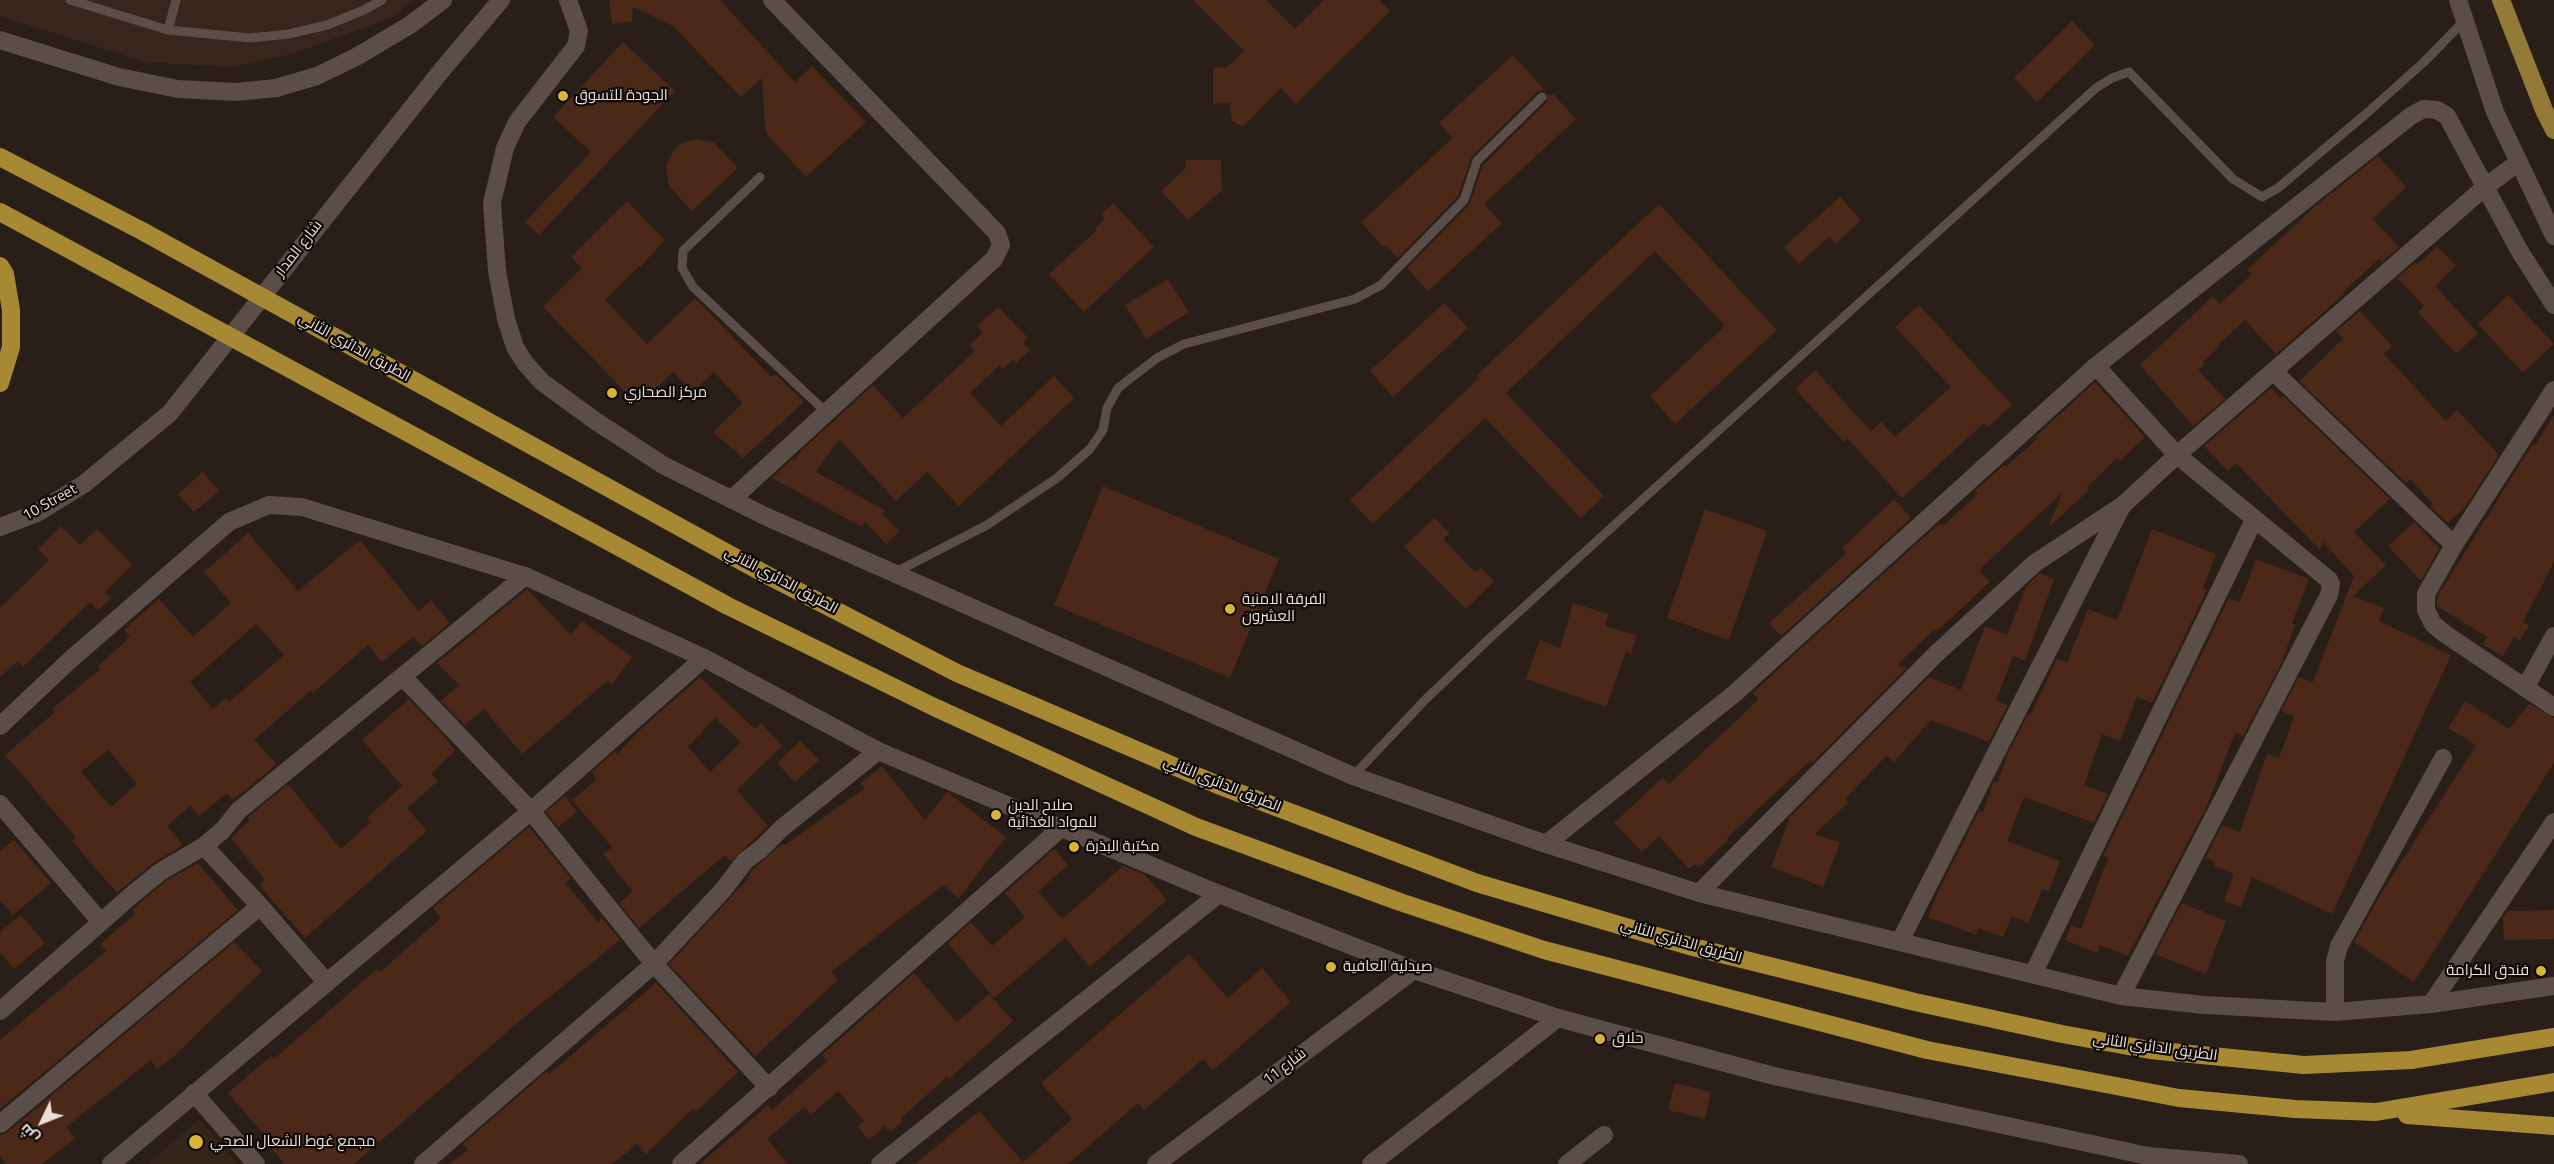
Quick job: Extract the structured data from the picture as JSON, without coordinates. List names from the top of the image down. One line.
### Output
{"streets":{"highway":["الطريق الدائري الثاني"],"street":["شارع المدار","10 Street","شارع 11"]},"crossings":[["شارع المدار","10 Street"]],"places":["الجودة للتسوق","مركز الصحاري","الفرقة الامنية العشرون","صلاح الدين للمواد الغذائية","مكتبة البذرة","صيدلية العافية","فندق الكرامة","حلاق","مجمع غوط الشعال الصحي"],"north":"bottom left"}
